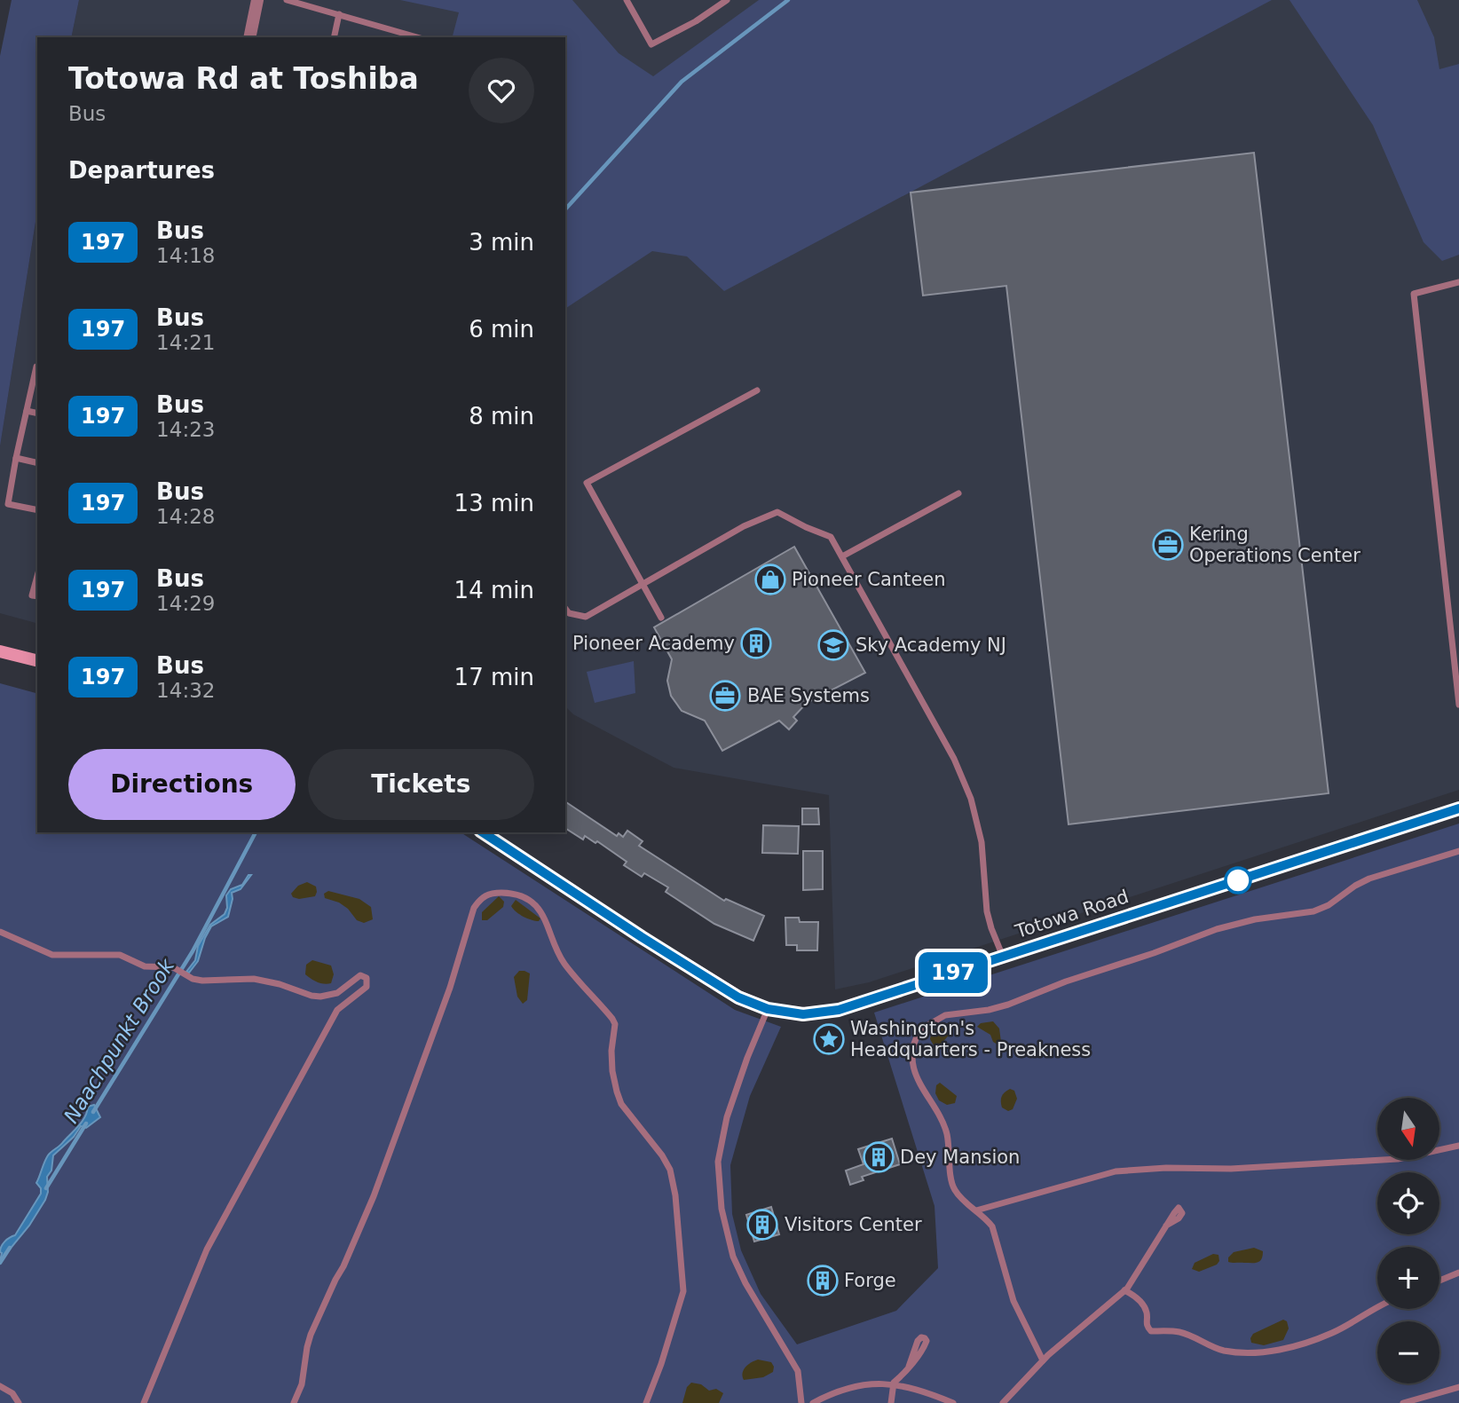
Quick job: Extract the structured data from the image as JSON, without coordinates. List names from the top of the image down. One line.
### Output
{"streets":{"main road":["Totowa Road"]},"water":["Naachpunkt Brook"],"places":{"office":["Kering Operations Center","BAE Systems"],"shop":["Pioneer Canteen"],"building":["Pioneer Academy","Dey Mansion","Visitors Center","Forge"],"school or university":["Sky Academy NJ"],"place":["Washington's Headquarters - Preakness"]},"lines":["bus line 197"],"north":"bottom","page":{"on_map":"197","heading":[["Totowa Rd at Toshiba","Bus"],"Departures"],"list":[{"mark":"197","name":"Bus","note":"14:18","value":"3 min"},{"mark":"197","name":"Bus","note":"14:21","value":"6 min"},{"mark":"197","name":"Bus","note":"14:23","value":"8 min"},{"mark":"197","name":"Bus","note":"14:28","value":"13 min"},{"mark":"197","name":"Bus","note":"14:29","value":"14 min"},{"mark":"197","name":"Bus","note":"14:32","value":"17 min"}],"buttons":["Directions","Tickets"],"map_buttons":["+","−"]}}
